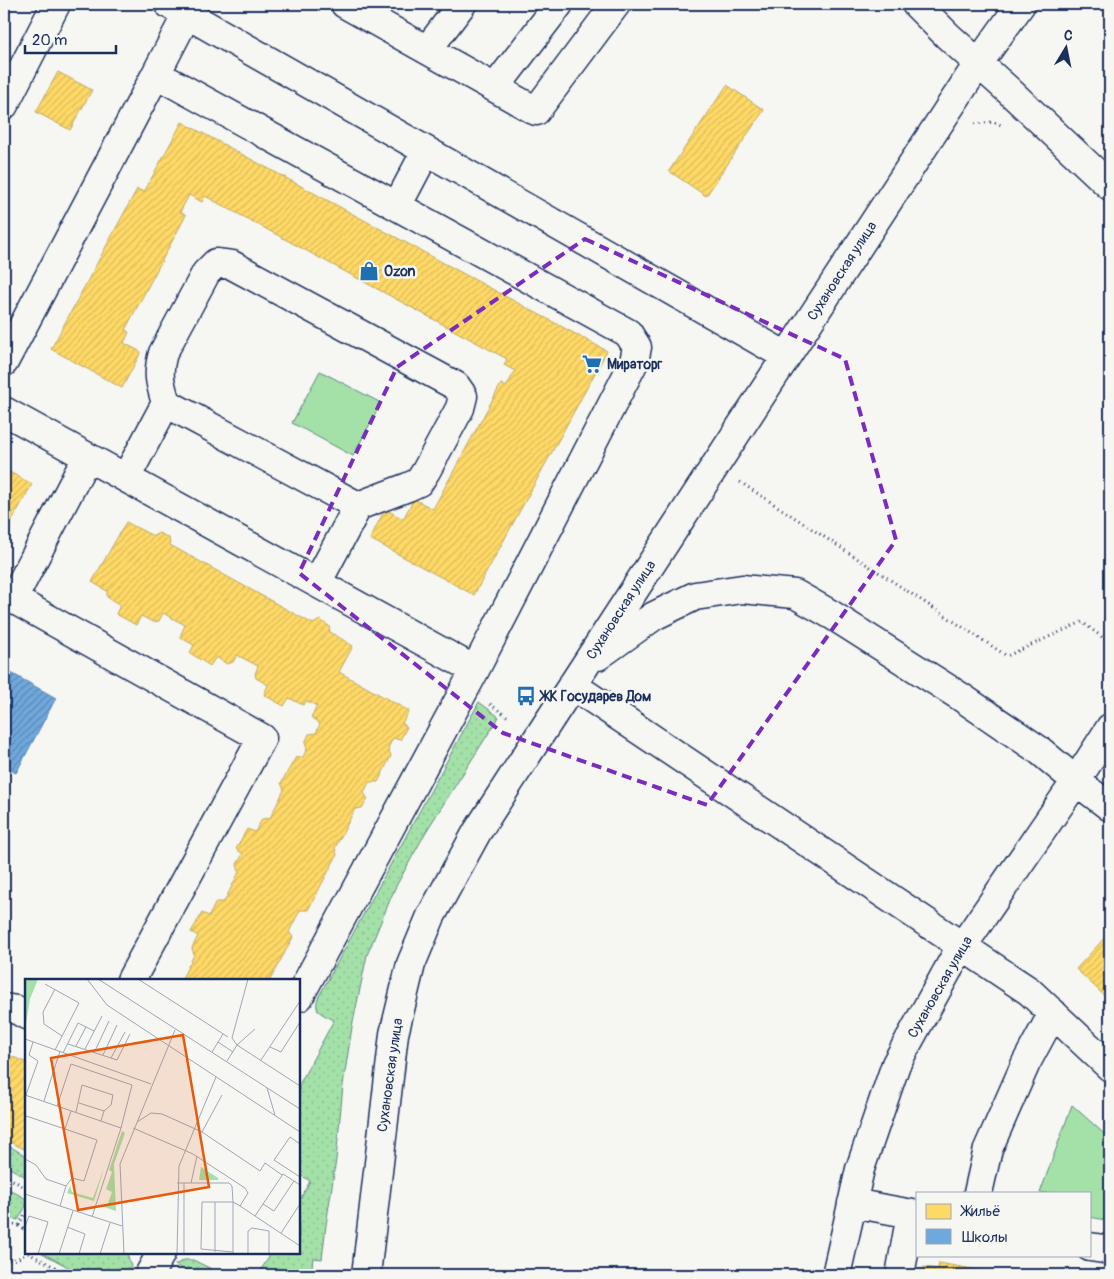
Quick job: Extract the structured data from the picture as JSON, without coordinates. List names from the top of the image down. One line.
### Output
{"streets":{"street":["Сухановская улица"]},"places":{"shop":["Ozon"],"supermarket":["Мираторг"],"bus stop":["ЖК Государев Дом"]},"legend":["Жильё","Школы"],"scale_bar":"20 m","north":"top"}
